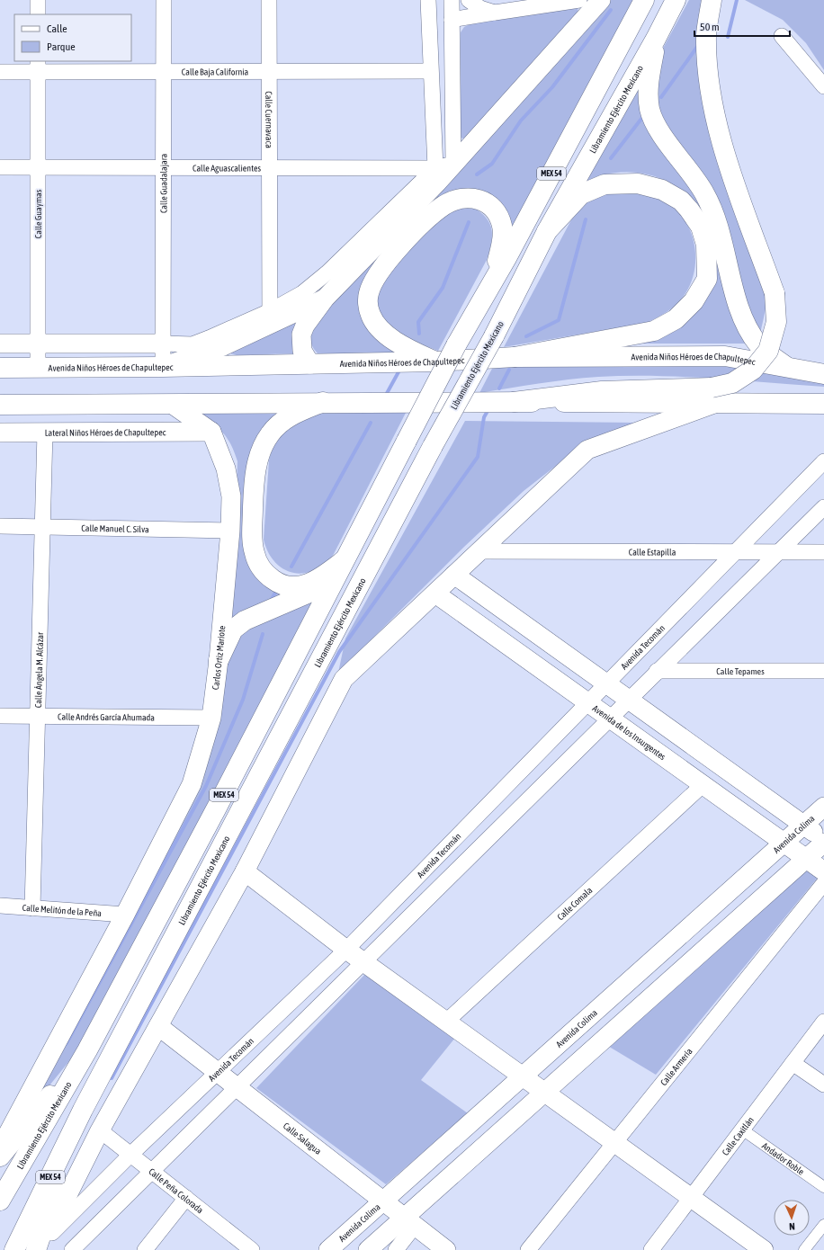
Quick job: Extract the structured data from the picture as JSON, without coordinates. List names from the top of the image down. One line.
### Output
{"streets":{"main road":["Libramiento Ejército Mexicano","MEX 54","Avenida Niños Héroes de Chapultepec"],"street":["Calle Baja California","Calle Cuernavaca","Calle Aguascalientes","Calle Guadalajara","Calle Guaymas","Lateral Niños Héroes de Chapultepec","Calle Manuel C. Silva","Calle Estapilla","Avenida Tecomán","Carlos Ortiz Mariote","Calle Ángela M. Alcázar","Calle Tepames","Calle Andrés García Ahumada","Avenida de los Insurgentes","Avenida Colima","Calle Comala","Calle Melitón de la Peña","Calle Armería","Calle Caxitlán","Calle Salagua","Andador Roble","Calle Peña Colorada"]},"crossings":[["Calle Baja California","Calle Cuernavaca"],["Calle Baja California","Calle Guadalajara"],["Calle Baja California","Calle Guaymas"],["Libramiento Ejército Mexicano","Avenida Tecomán"],["Calle Cuernavaca","Calle Aguascalientes"],["Calle Aguascalientes","Calle Guadalajara"],["Calle Aguascalientes","Calle Guaymas"],["Calle Guadalajara","Avenida Niños Héroes de Chapultepec"],["Calle Guaymas","Avenida Niños Héroes de Chapultepec"],["Lateral Niños Héroes de Chapultepec","Carlos Ortiz Mariote"],["Lateral Niños Héroes de Chapultepec","Calle Ángela M. Alcázar"],["Calle Manuel C. Silva","Carlos Ortiz Mariote"],["Calle Manuel C. Silva","Calle Ángela M. Alcázar"],["Calle Estapilla","Avenida Tecomán"],["Avenida Tecomán","Avenida de los Insurgentes"],["Avenida Tecomán","Calle Salagua"],["Avenida Tecomán","Calle Peña Colorada"],["Carlos Ortiz Mariote","Calle Andrés García Ahumada"],["Carlos Ortiz Mariote","Calle Melitón de la Peña"],["Calle Ángela M. Alcázar","Calle Andrés García Ahumada"],["Calle Ángela M. Alcázar","Calle Melitón de la Peña"],["Avenida de los Insurgentes","Avenida Colima"],["Avenida de los Insurgentes","Calle Comala"],["Avenida Colima","Calle Salagua"],["Calle Caxitlán","Andador Roble"]],"legend":["Calle","Parque"],"scale_bar":"50 m","north":"bottom"}
